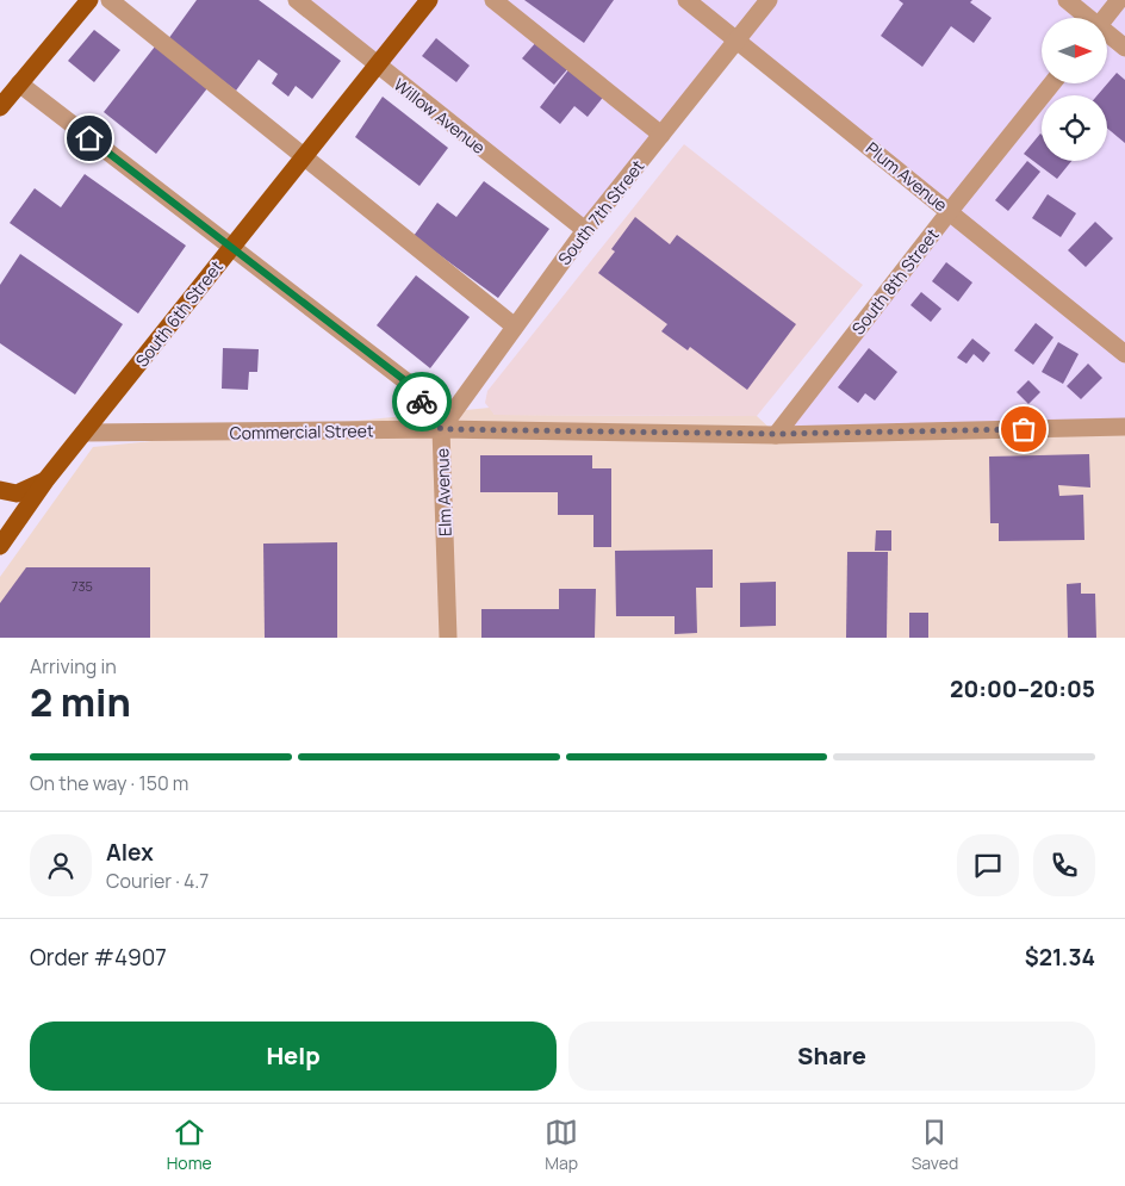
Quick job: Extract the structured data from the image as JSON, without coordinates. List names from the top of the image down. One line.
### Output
{"streets":{"main road":["South 6th Street"],"street":["Willow Avenue","Plum Avenue","South 7th Street","South 8th Street","Commercial Street","Elm Avenue"]},"crossings":[["Willow Avenue","South 7th Street"],["Willow Avenue","South 6th Street"],["Plum Avenue","South 7th Street"],["Plum Avenue","South 8th Street"],["South 7th Street","Commercial Street"],["South 7th Street","Elm Avenue"],["South 8th Street","Commercial Street"],["South 6th Street","Commercial Street"],["South 6th Street","Elm Avenue"],["Commercial Street","Elm Avenue"]],"house_numbers":["735"],"north":"right","page":{"heading":["2 min","Arriving in","20:00–20:05"],"panel":["Alex","Courier · 4.7","Order #4907","$21.34"],"bar":"On the way · 150 m","buttons":["Help","Share"],"tabs":["Home","Map","Saved"]}}
